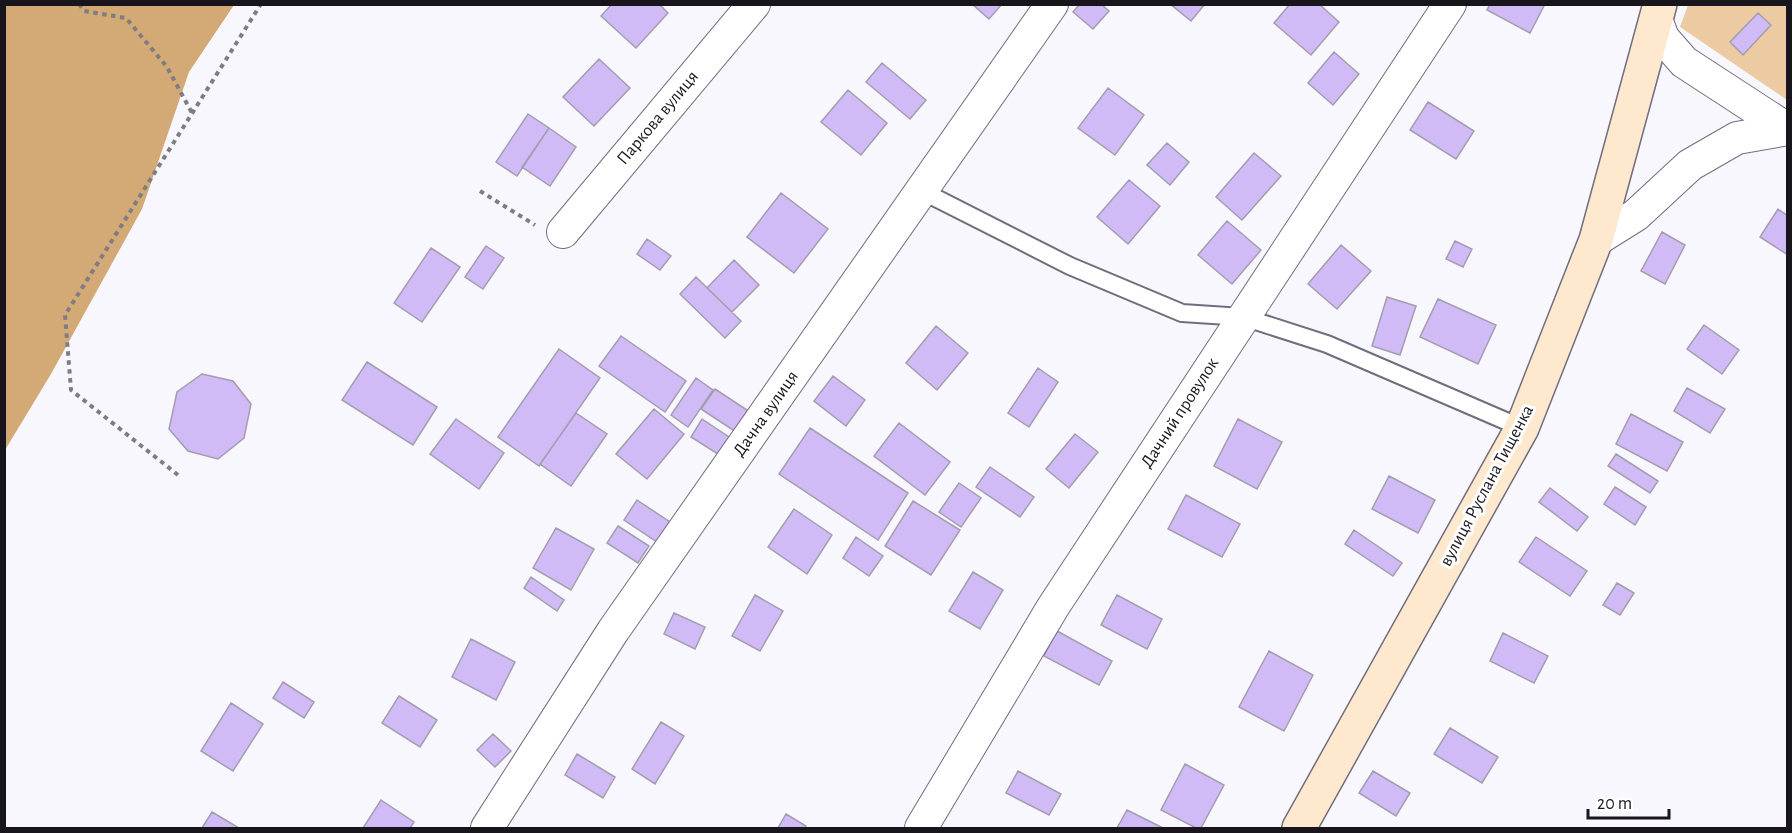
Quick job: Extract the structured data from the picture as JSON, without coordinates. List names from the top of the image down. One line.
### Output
{"streets":{"street":["Паркова вулиця","Дачний провулок","Дачна вулиця","вулиця Руслана Тищенка"]},"scale_bar":"20 m"}
